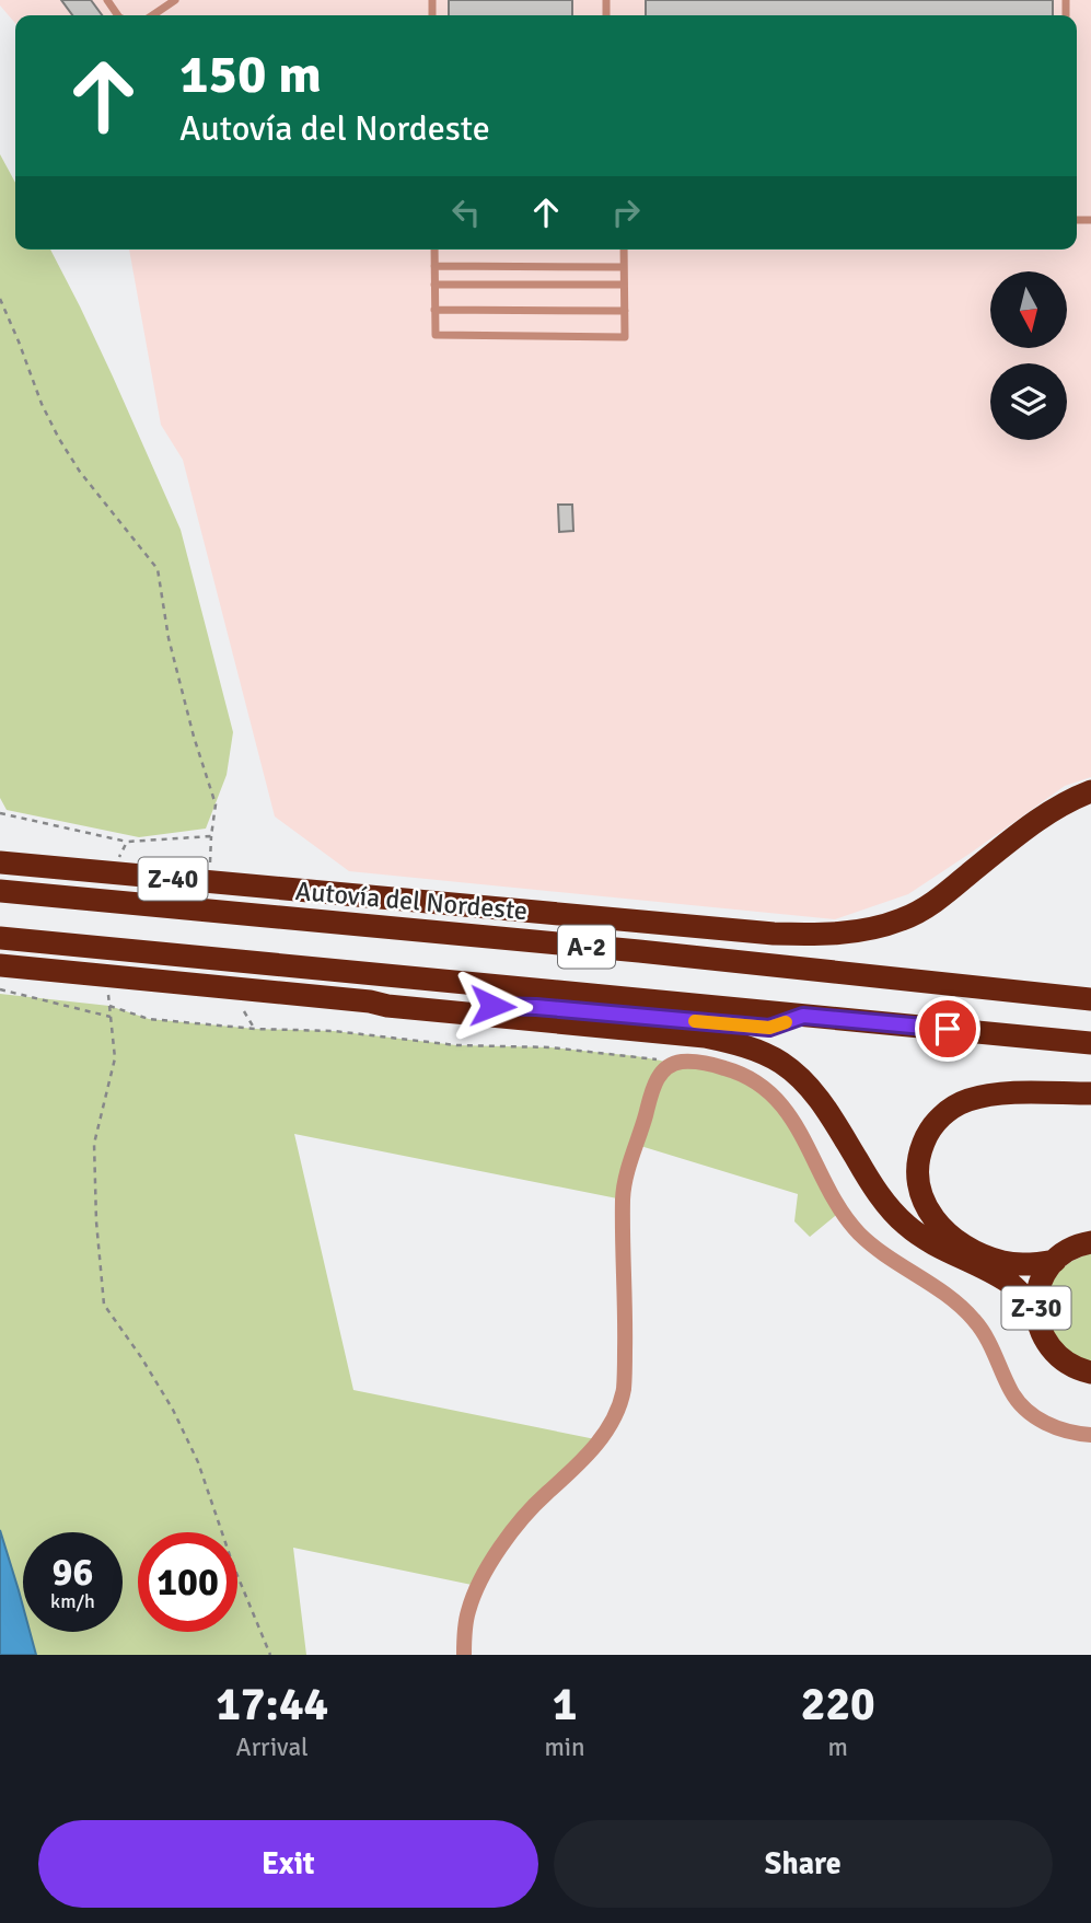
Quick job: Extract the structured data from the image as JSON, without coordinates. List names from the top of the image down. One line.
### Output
{"streets":{"highway":["Z-40","Autovía del Nordeste","A-2","Z-30"]},"crossings":[["Z-40","Autovía del Nordeste"]],"north":"bottom","page":{"turn":["150 m","Autovía del Nordeste"],"speed":"96 km/h","limit":"100","eta":["17:44","Arrival","1","min","220","m"],"buttons":["Exit","Share"]}}
